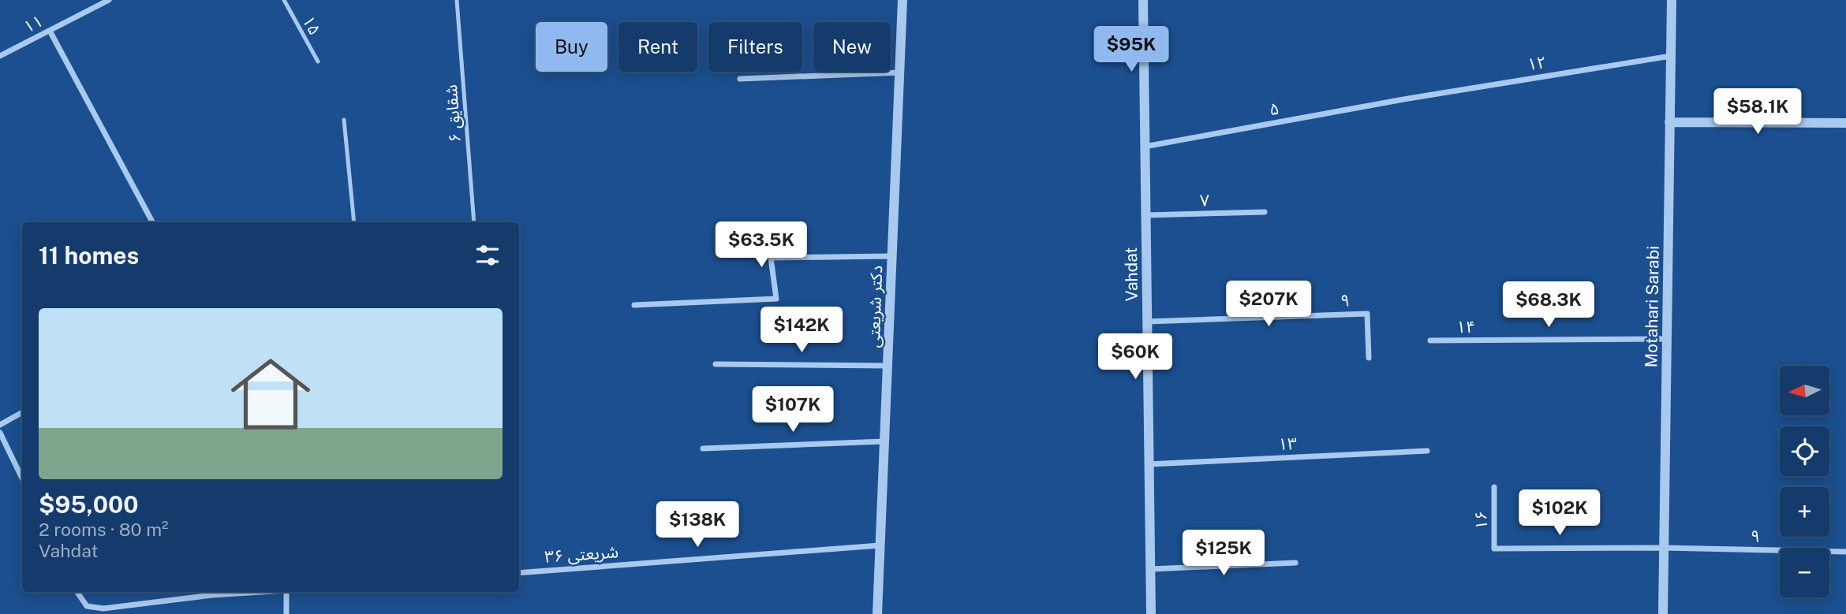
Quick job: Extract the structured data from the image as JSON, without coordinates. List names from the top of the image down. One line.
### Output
{"streets":{"street":["۱۱","۱۲","۵","۷","Vahdat","۹","دکتر شریعتی","Motahari Sarabi","۱۴","۱۳","۱۶","شریعتی ۳۶"],"lane":["۱۵","شقایق ۶"]},"crossings":[["۱۲","۵"],["۱۲","Motahari Sarabi"],["۵","Vahdat"],["۷","Vahdat"],["Vahdat","۹"],["Vahdat","۱۳"],["۹","Motahari Sarabi"],["۹","۱۶"],["دکتر شریعتی","شریعتی ۳۶"],["Motahari Sarabi","۱۴"],["Motahari Sarabi","۱۶"]],"north":"left","page":{"chip":["Buy","Rent","Filters","New"],"price":["$95K","$58.1K","$63.5K","$207K","$68.3K","$142K","$60K","$107K","$102K","$138K","$125K"],"heading":"11 homes","list":[{"name":"$95,000","note":"2 rooms · 80 m² · Vahdat"}],"map_buttons":["+","−"]}}
